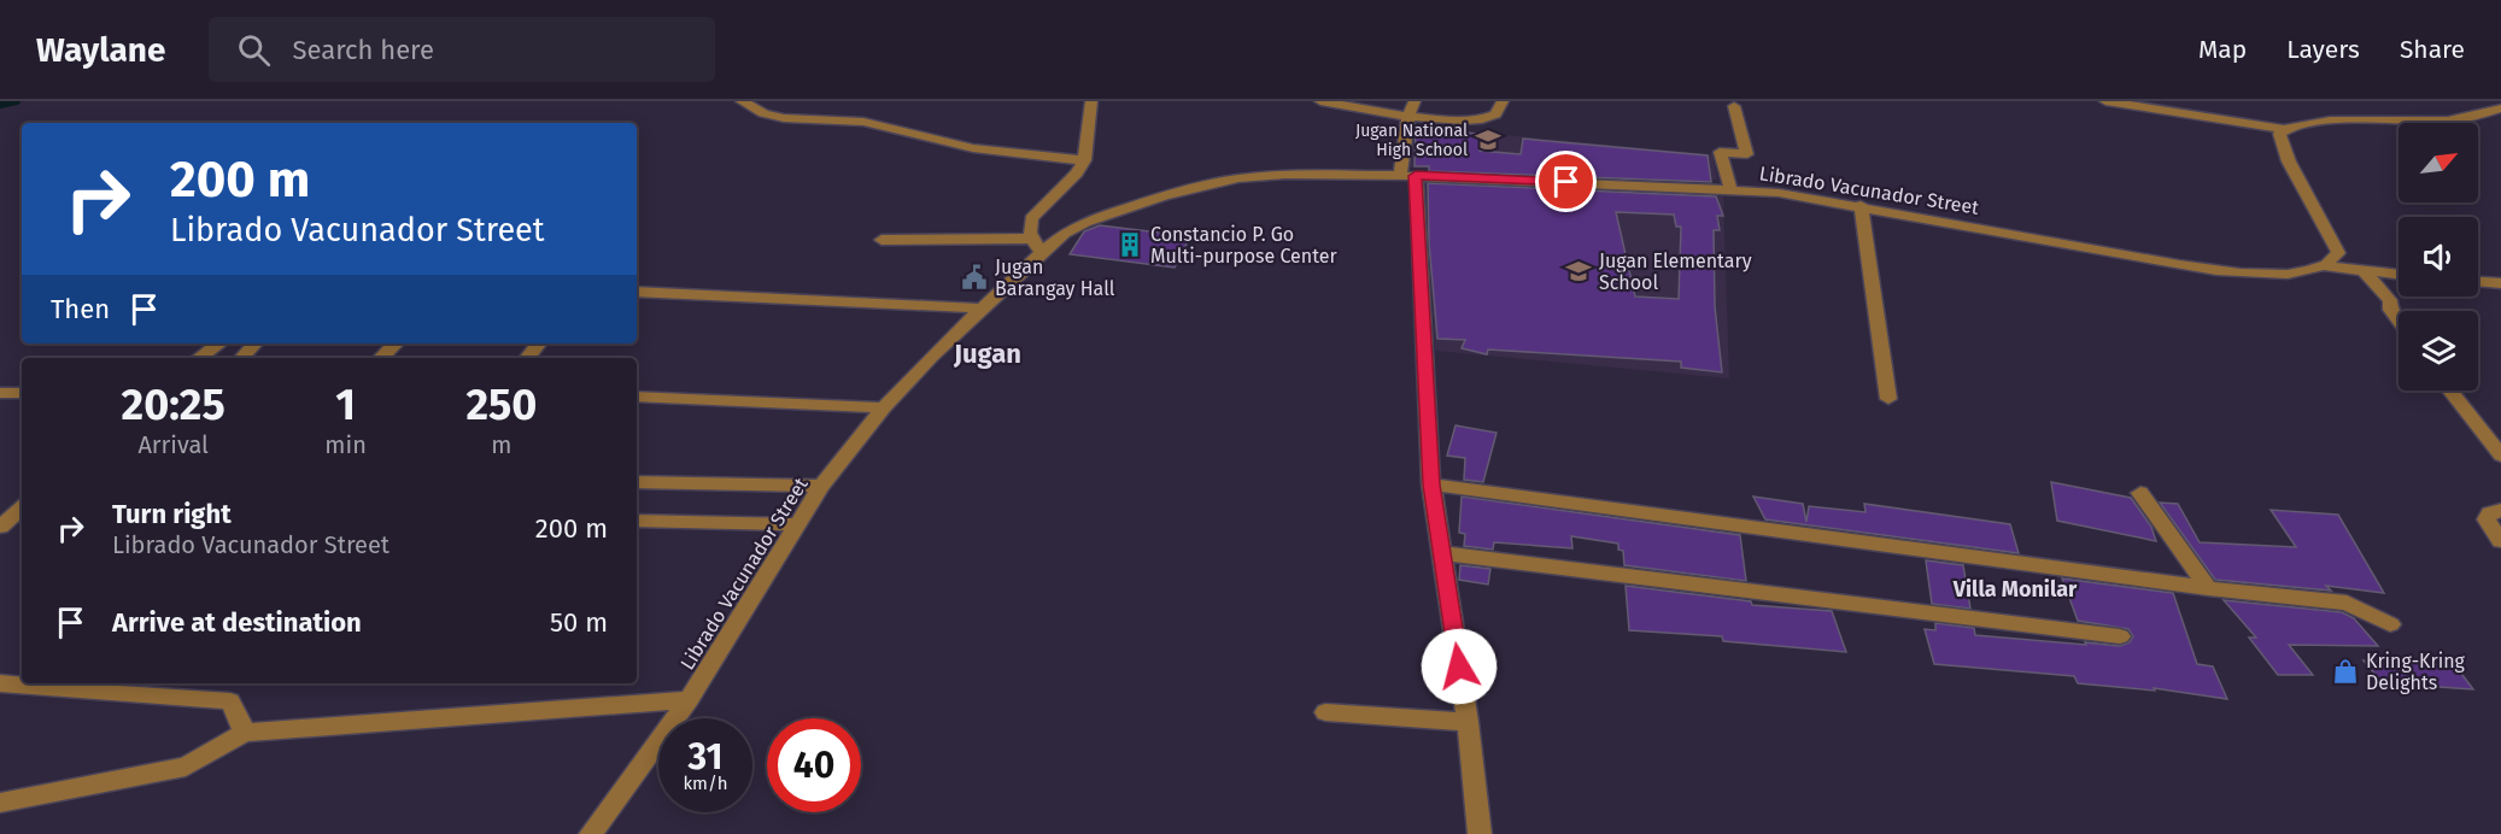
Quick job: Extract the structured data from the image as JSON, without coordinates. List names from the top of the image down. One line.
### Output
{"streets":{"street":["Librado Vacunador Street"]},"districts":["Jugan","Villa Monilar"],"places":{"school or university":["Jugan National High School","Jugan Elementary School"],"building":["Constancio P. Go Multi-purpose Center"],"public building":["Jugan Barangay Hall"],"shop":["Kring-Kring Delights"]},"north":"top right","page":{"header":"Waylane","search":"Search here","nav":["Map","Layers","Share"],"turn":["200 m","Librado Vacunador Street"],"then":"Then","eta":["20:25","Arrival","1","min","250","m"],"list":[{"name":"Turn right","note":"Librado Vacunador Street","value":"200 m"},{"name":"Arrive at destination","value":"50 m"}],"speed":"31 km/h","limit":"40"}}
